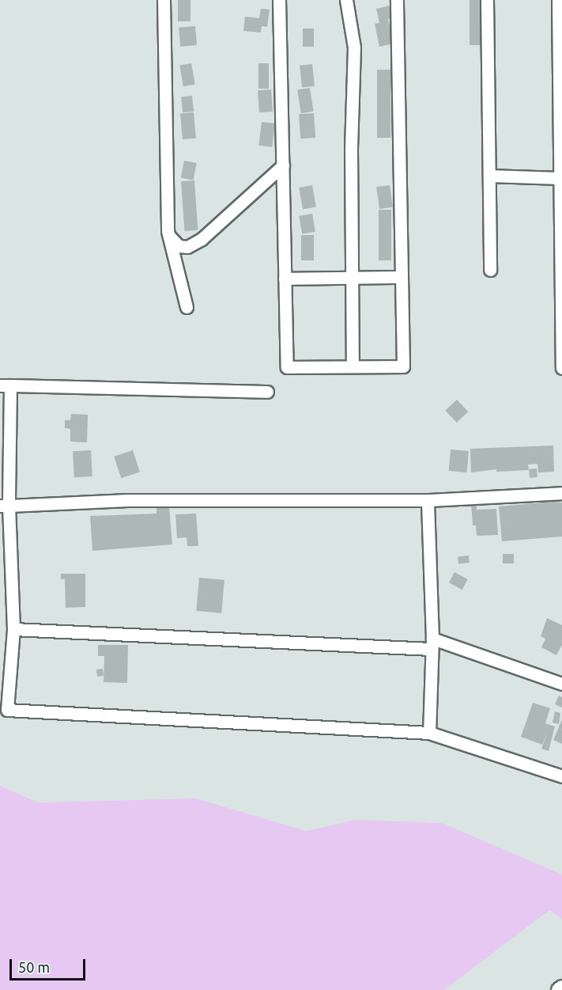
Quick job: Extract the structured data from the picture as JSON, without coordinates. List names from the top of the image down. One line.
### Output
{"scale_bar":"50 m"}
